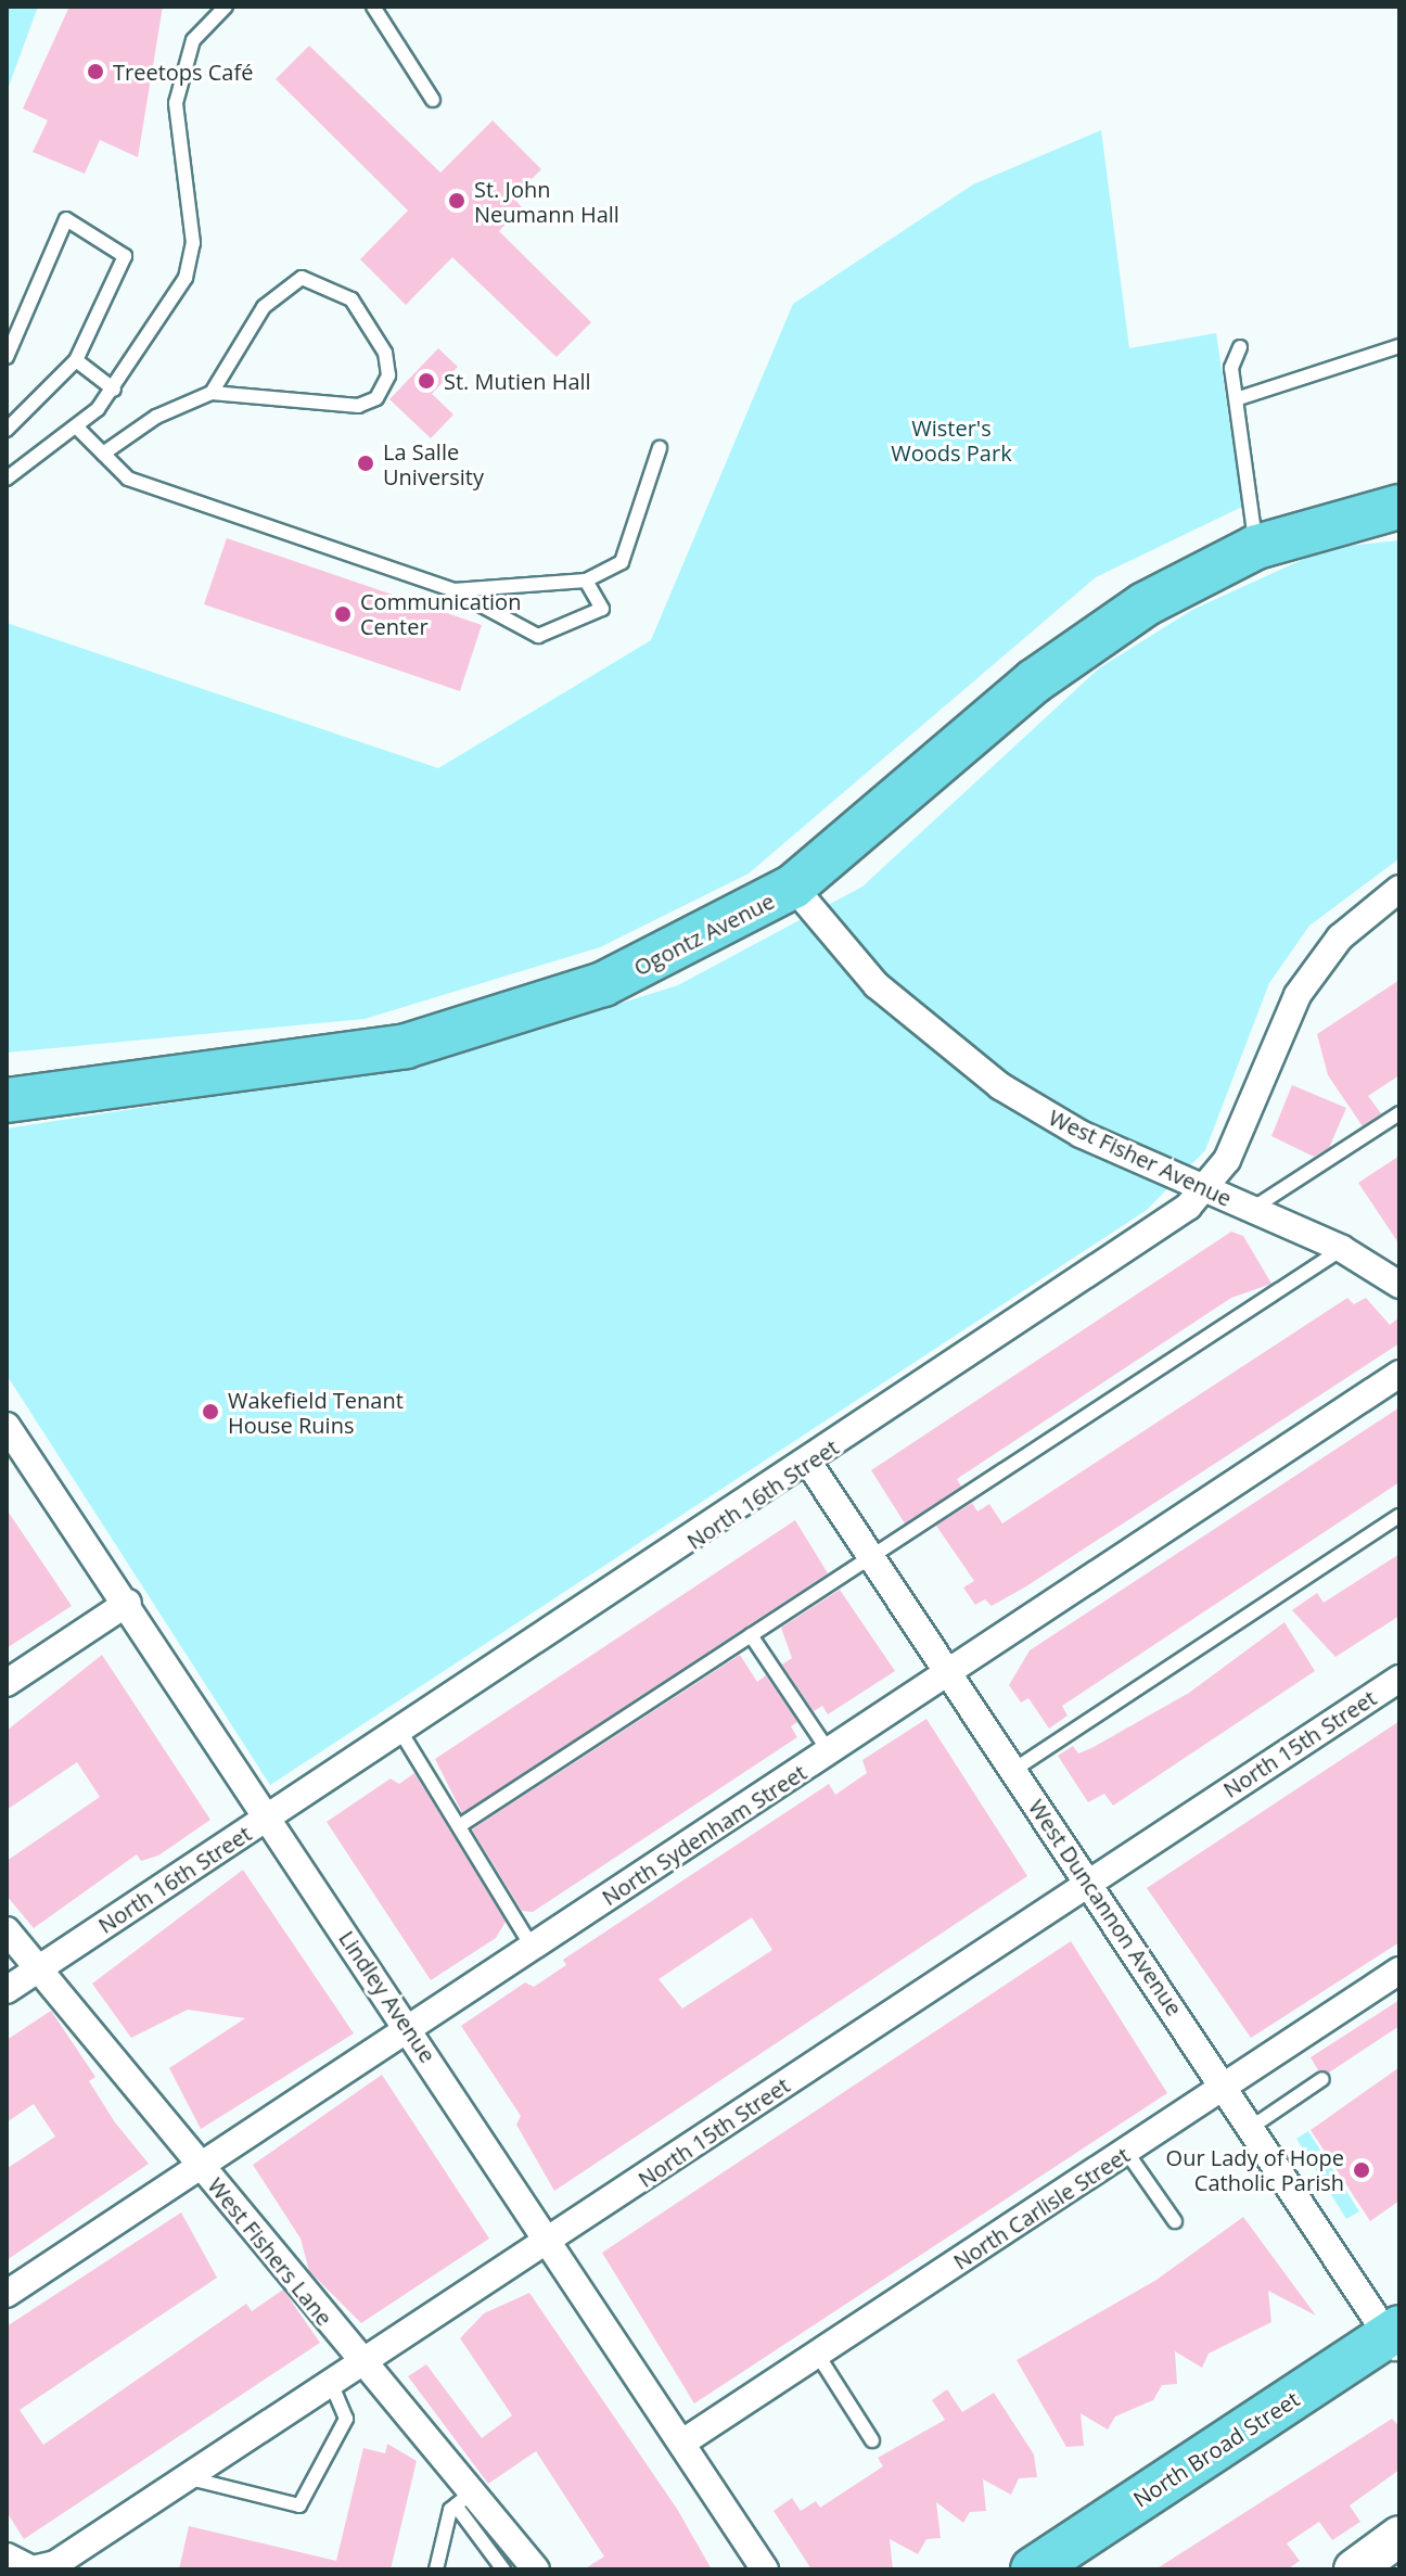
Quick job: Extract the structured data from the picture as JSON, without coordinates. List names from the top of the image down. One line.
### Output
{"streets":{"main road":["Ogontz Avenue","North Broad Street"],"street":["West Fisher Avenue","North 16th Street","North 15th Street","North Sydenham Street","West Duncannon Avenue","Lindley Avenue","North Carlisle Street","West Fishers Lane"]},"crossings":[["Ogontz Avenue","West Fisher Avenue"],["West Fisher Avenue","North 16th Street"],["North 16th Street","West Duncannon Avenue"],["North 16th Street","Lindley Avenue"],["North 16th Street","West Fishers Lane"],["North 15th Street","West Duncannon Avenue"],["North 15th Street","Lindley Avenue"],["North 15th Street","West Fishers Lane"],["North Sydenham Street","West Duncannon Avenue"],["North Sydenham Street","Lindley Avenue"],["North Sydenham Street","West Fishers Lane"],["West Duncannon Avenue","North Carlisle Street"],["West Duncannon Avenue","North Broad Street"],["Lindley Avenue","North Carlisle Street"]],"parks":["Wister's Woods Park"],"places":["Treetops Café","St. John Neumann Hall","St. Mutien Hall","La Salle University","Communication Center","Wakefield Tenant House Ruins","Our Lady of Hope Catholic Parish"]}
